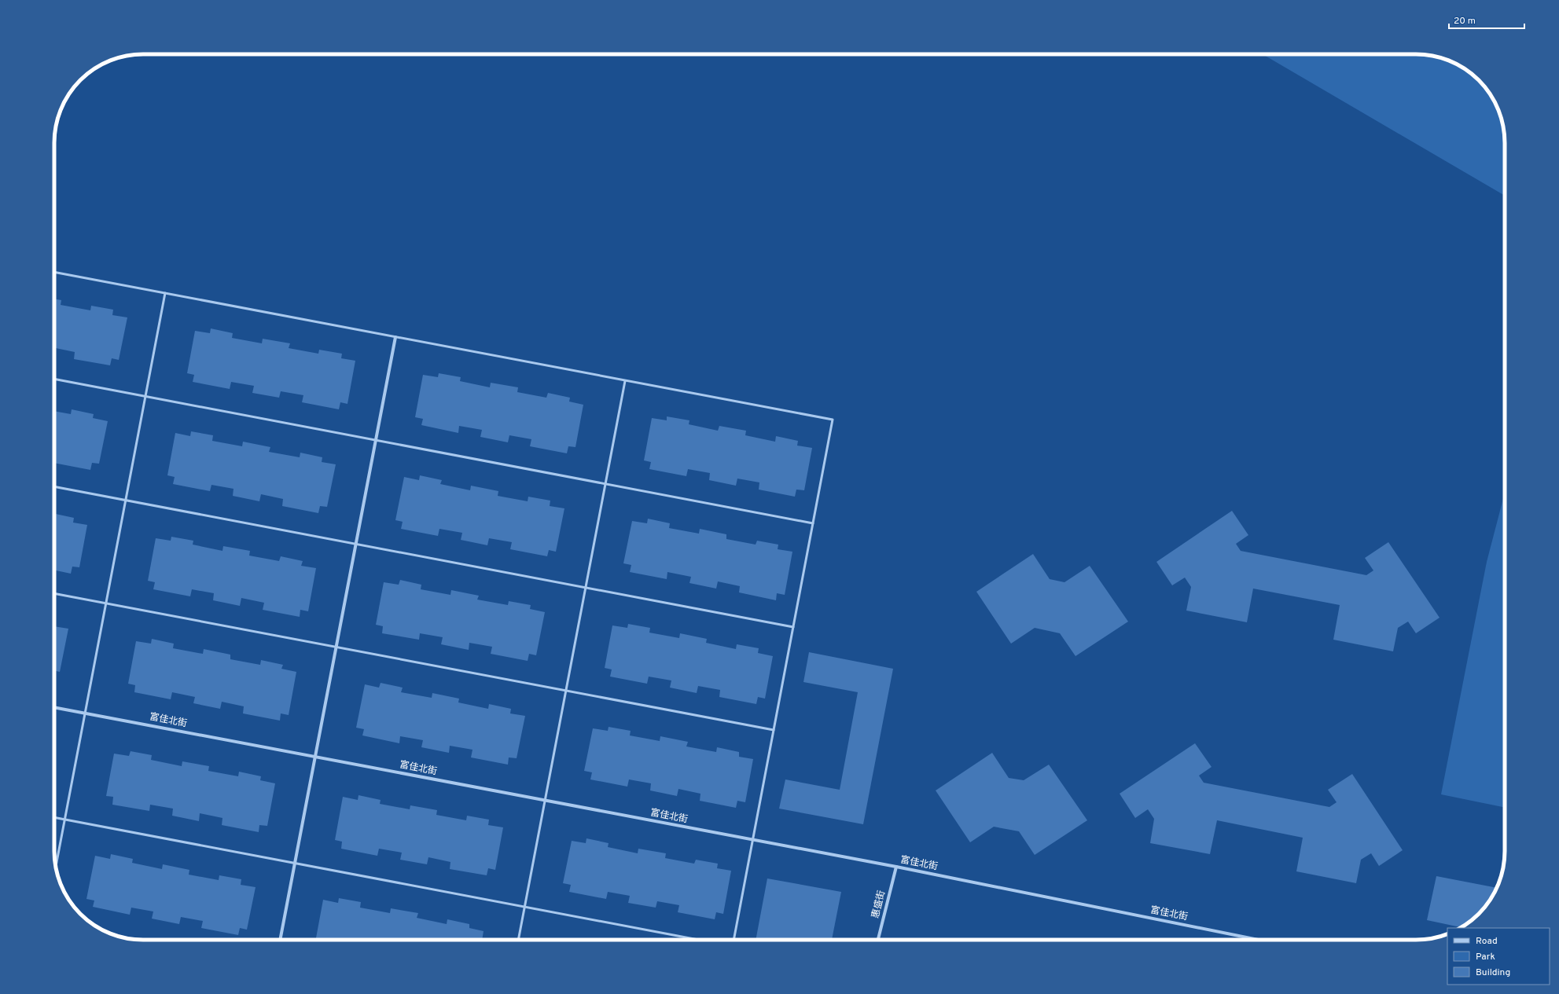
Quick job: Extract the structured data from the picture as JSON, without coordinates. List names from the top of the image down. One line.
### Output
{"streets":{"street":["富佳北街","惠盛街"]},"crossings":[["富佳北街","惠盛街"]],"legend":["Road","Park","Building"],"scale_bar":"20 m"}
